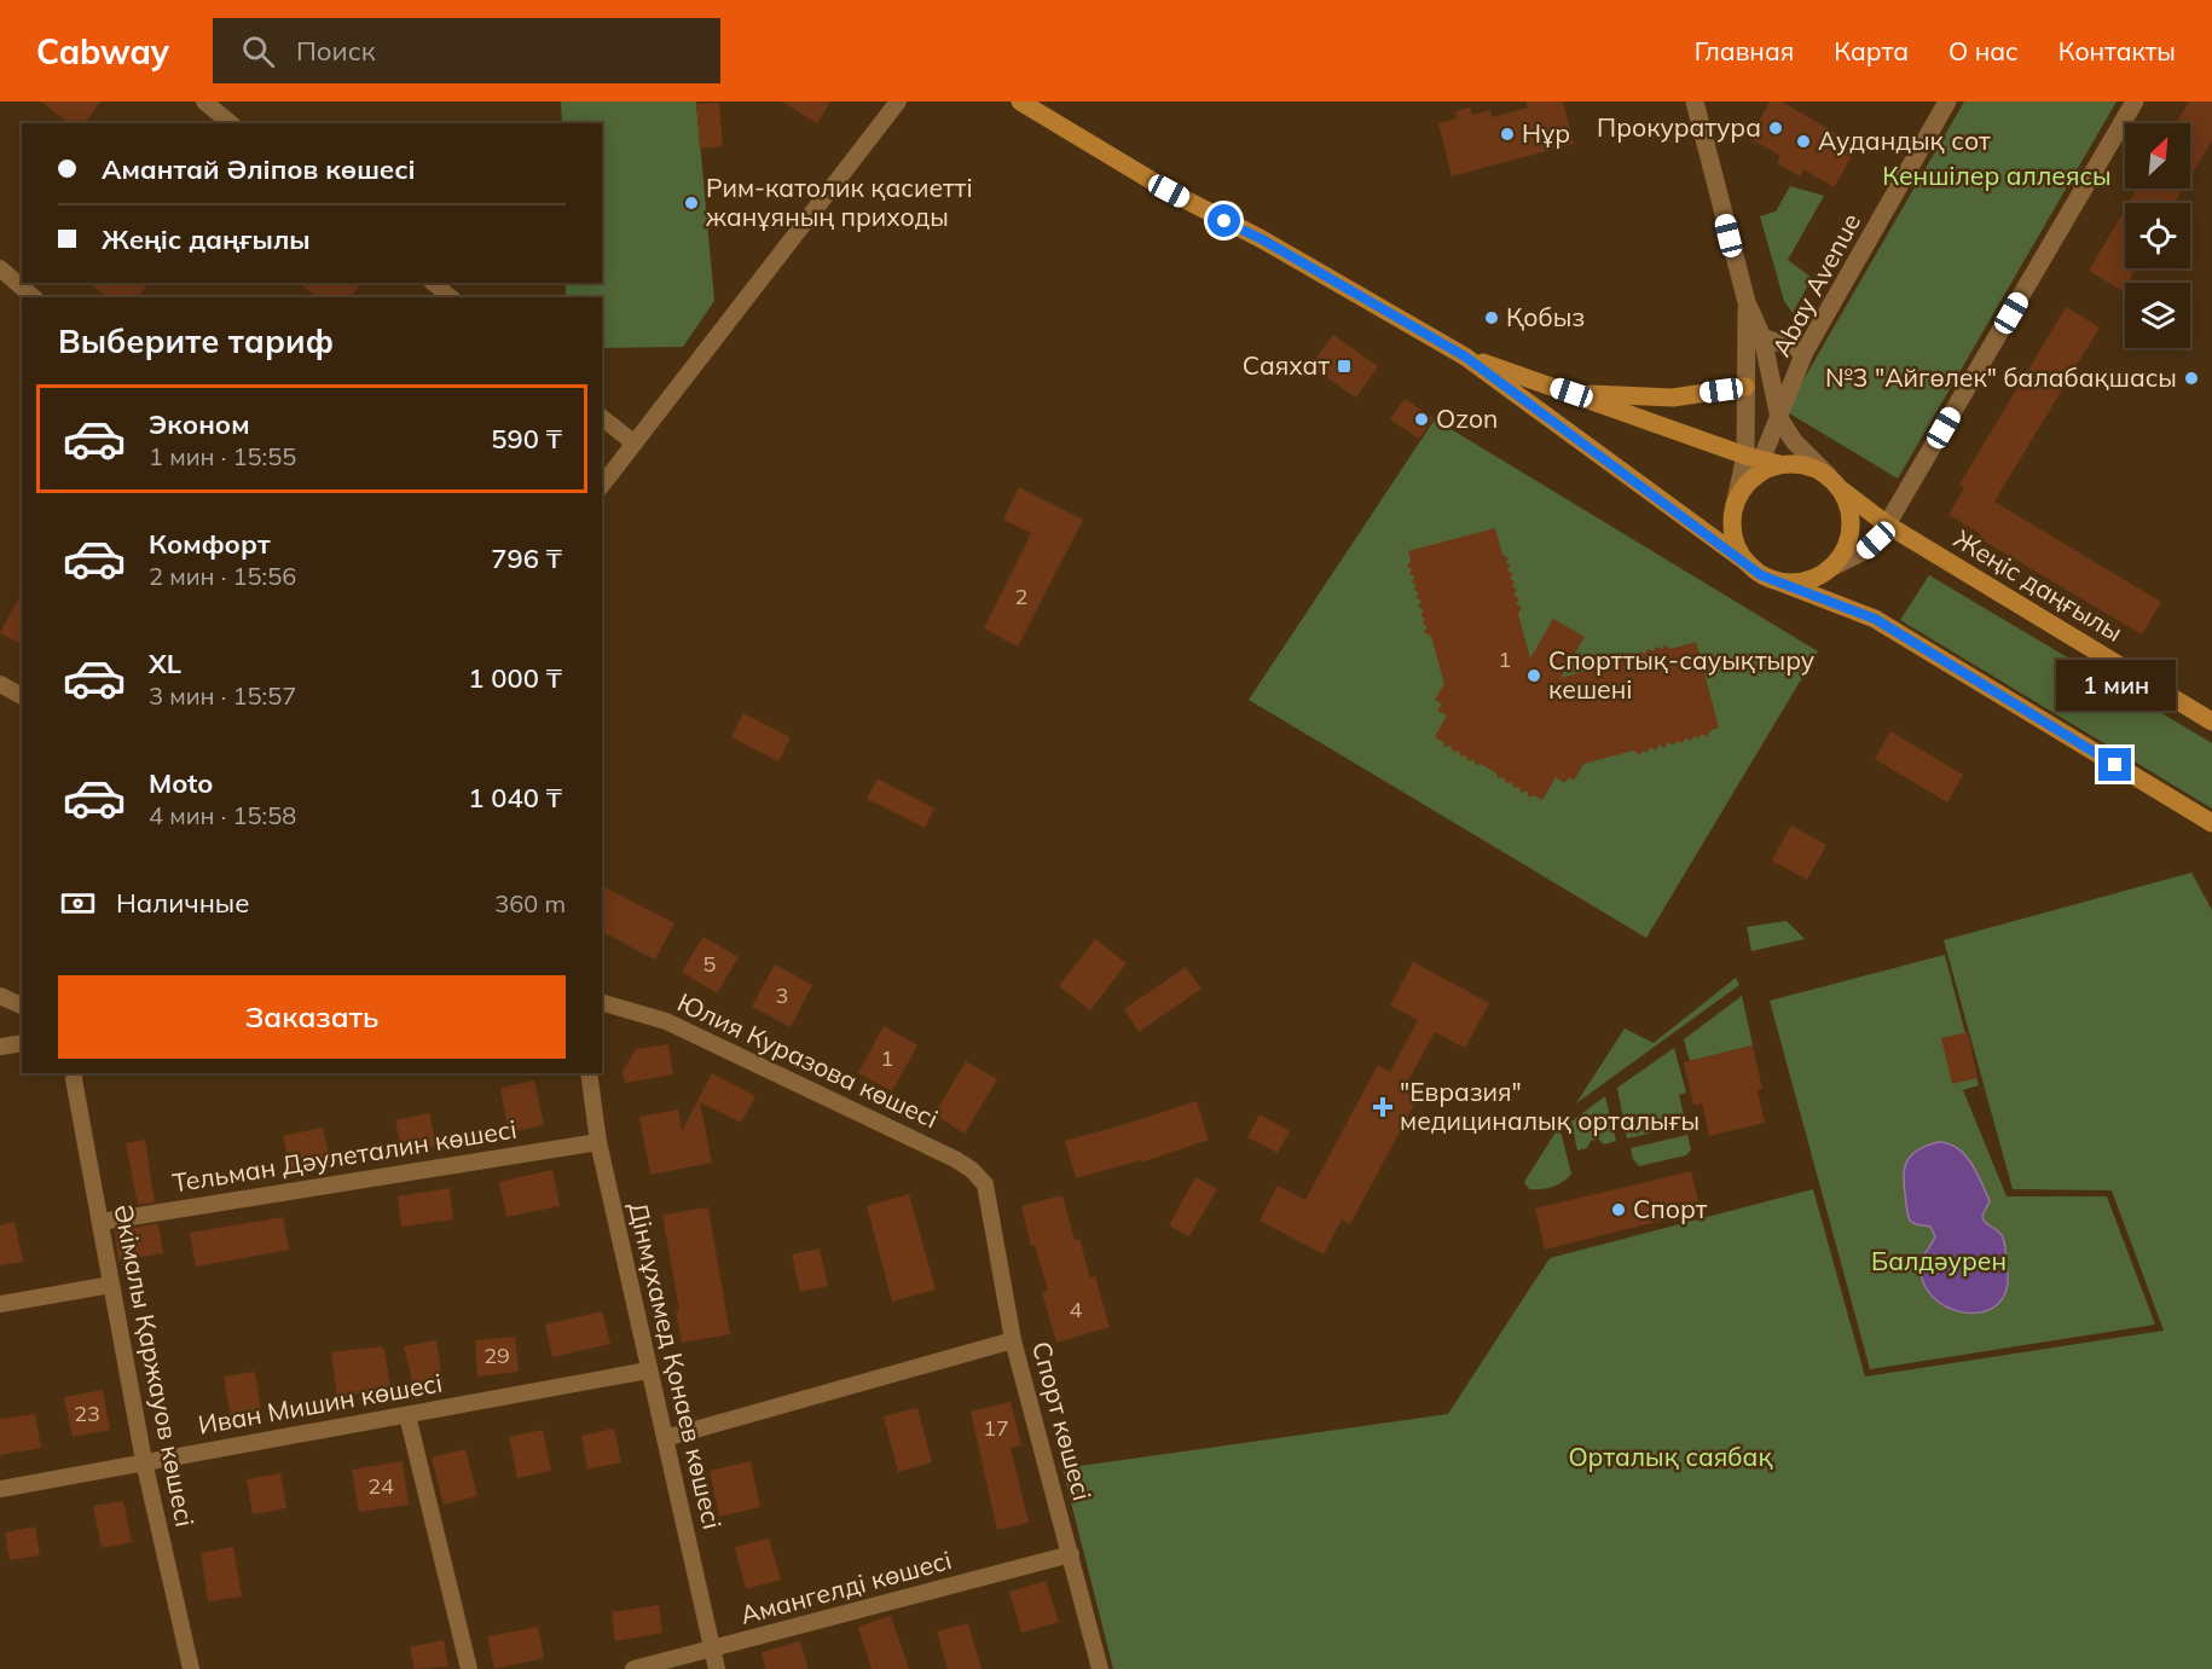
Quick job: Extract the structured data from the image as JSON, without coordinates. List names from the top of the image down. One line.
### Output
{"streets":{"main road":["Жеңіс даңғылы"],"street":["Abay Avenue","Юлия Куразова көшесі","Тельман Дәулеталин көшесі","Әкімалы Қаржауов көшесі","Дінмұхамед Қонаев көшесі","Иван Мишин көшесі","Спорт көшесі","Амангелді көшесі"]},"crossings":[["Abay Avenue","Жеңіс даңғылы"],["Юлия Куразова көшесі","Спорт көшесі"],["Тельман Дәулеталин көшесі","Әкімалы Қаржауов көшесі"],["Тельман Дәулеталин көшесі","Дінмұхамед Қонаев көшесі"],["Әкімалы Қаржауов көшесі","Иван Мишин көшесі"],["Дінмұхамед Қонаев көшесі","Иван Мишин көшесі"],["Дінмұхамед Қонаев көшесі","Амангелді көшесі"],["Спорт көшесі","Амангелді көшесі"]],"parks":["Кеншілер аллеясы","Балдәурен","Орталық саябақ"],"places":{"other":["Прокуратура","Нұр","Аудандық сот","Рим-католик қасиетті жанұяның приходы","Қобыз","№3 \"Айгөлек\" балабақшасы","Ozon","Спорттық-сауықтыру кешені","Спорт"],"transit":["Саяхат"],"health":["\"Евразия\" медициналық орталығы"]},"house_numbers":["2","1","5","3","1","4","29","23","17","24"],"north":"top right","page":{"header":"Cabway","search":"Поиск","nav":["Главная","Карта","О нас","Контакты"],"banner":["Амантай Әліпов көшесі","Жеңіс даңғылы"],"heading":"Выберите тариф","list":[{"name":"Эконом","note":"1 мин · 15:55","value":"590 ₸"},{"name":"Комфорт","note":"2 мин · 15:56","value":"796 ₸"},{"name":"XL","note":"3 мин · 15:57","value":"1 000 ₸"},{"name":"Moto","note":"4 мин · 15:58","value":"1 040 ₸"}],"bubble":"1 мин","pay":["Наличные","360 m"],"buttons":"Заказать"}}
